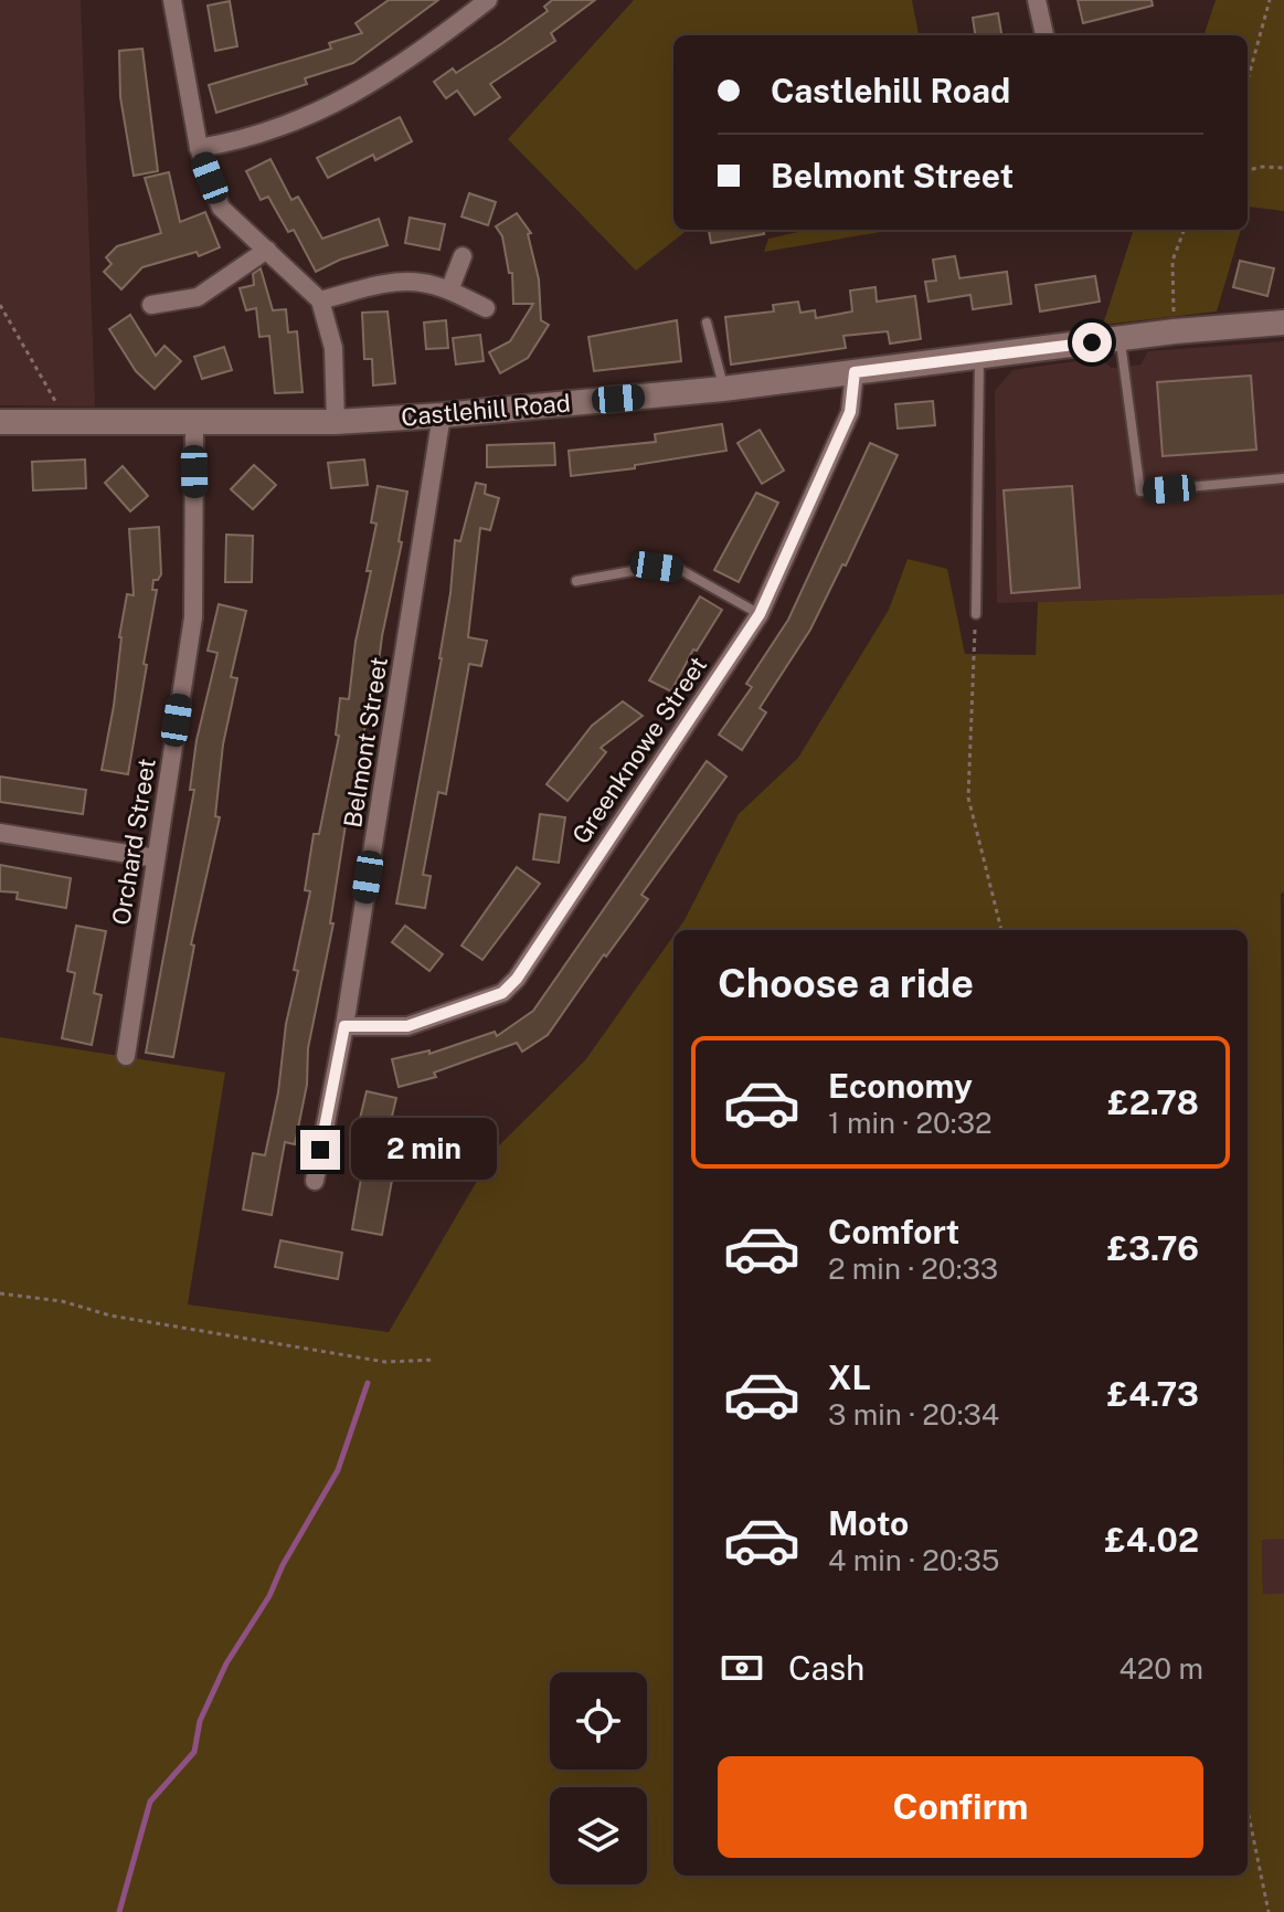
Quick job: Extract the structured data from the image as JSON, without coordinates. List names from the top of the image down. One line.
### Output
{"streets":{"main road":["Castlehill Road"],"street":["Belmont Street","Greenknowe Street","Orchard Street"]},"crossings":[["Castlehill Road","Belmont Street"],["Castlehill Road","Greenknowe Street"],["Castlehill Road","Orchard Street"],["Belmont Street","Greenknowe Street"]],"page":{"banner":["Castlehill Road","Belmont Street"],"heading":"Choose a ride","list":[{"name":"Economy","note":"1 min · 20:32","value":"£2.78"},{"name":"Comfort","note":"2 min · 20:33","value":"£3.76"},{"name":"XL","note":"3 min · 20:34","value":"£4.73"},{"name":"Moto","note":"4 min · 20:35","value":"£4.02"}],"bubble":"2 min","pay":["Cash","420 m"],"buttons":"Confirm"}}
